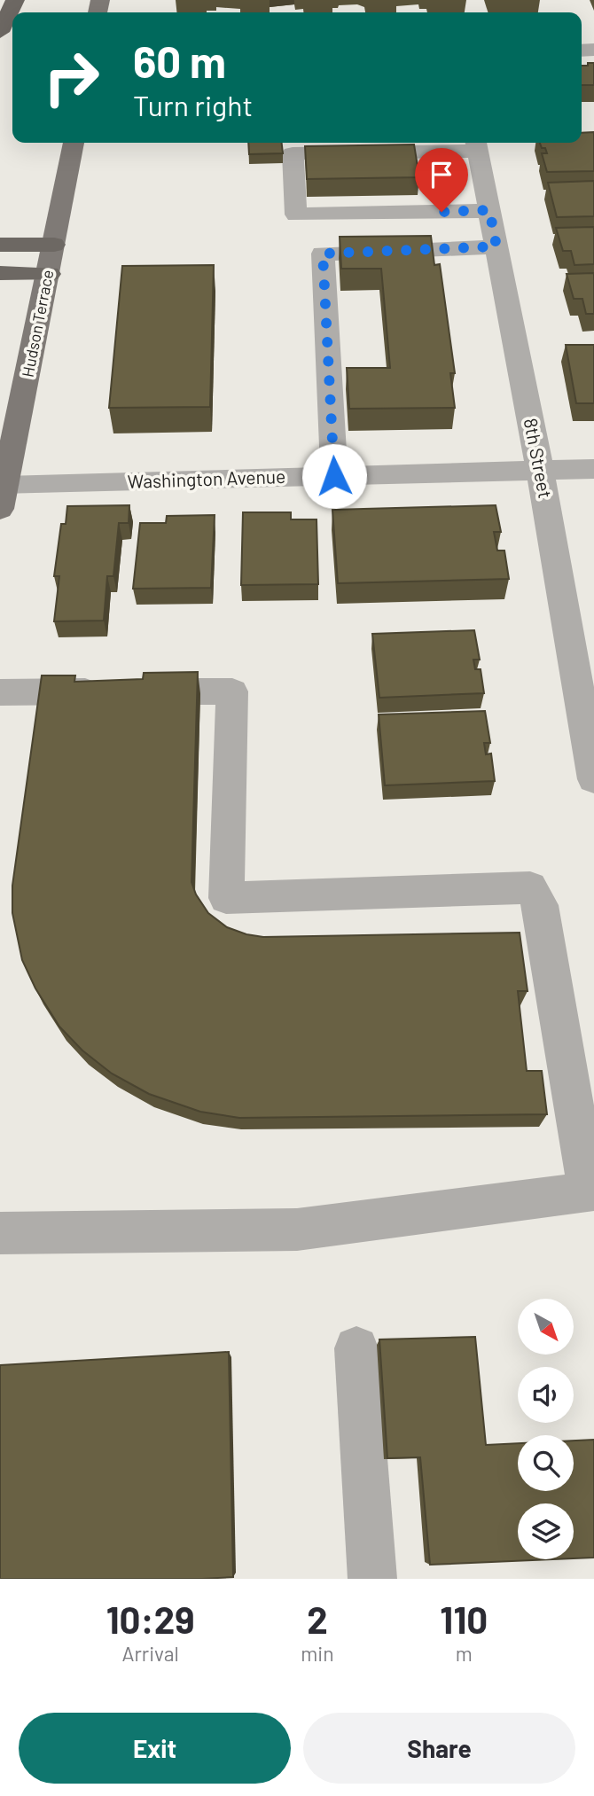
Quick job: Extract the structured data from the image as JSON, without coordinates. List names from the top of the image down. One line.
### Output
{"streets":{"main road":["Hudson Terrace"],"street":["8th Street","Washington Avenue"]},"crossings":[["Hudson Terrace","Washington Avenue"],["8th Street","Washington Avenue"]],"north":"bottom right","page":{"turn":["60 m","Turn right"],"eta":["10:29","Arrival","2","min","110","m"],"buttons":["Exit","Share"]}}
